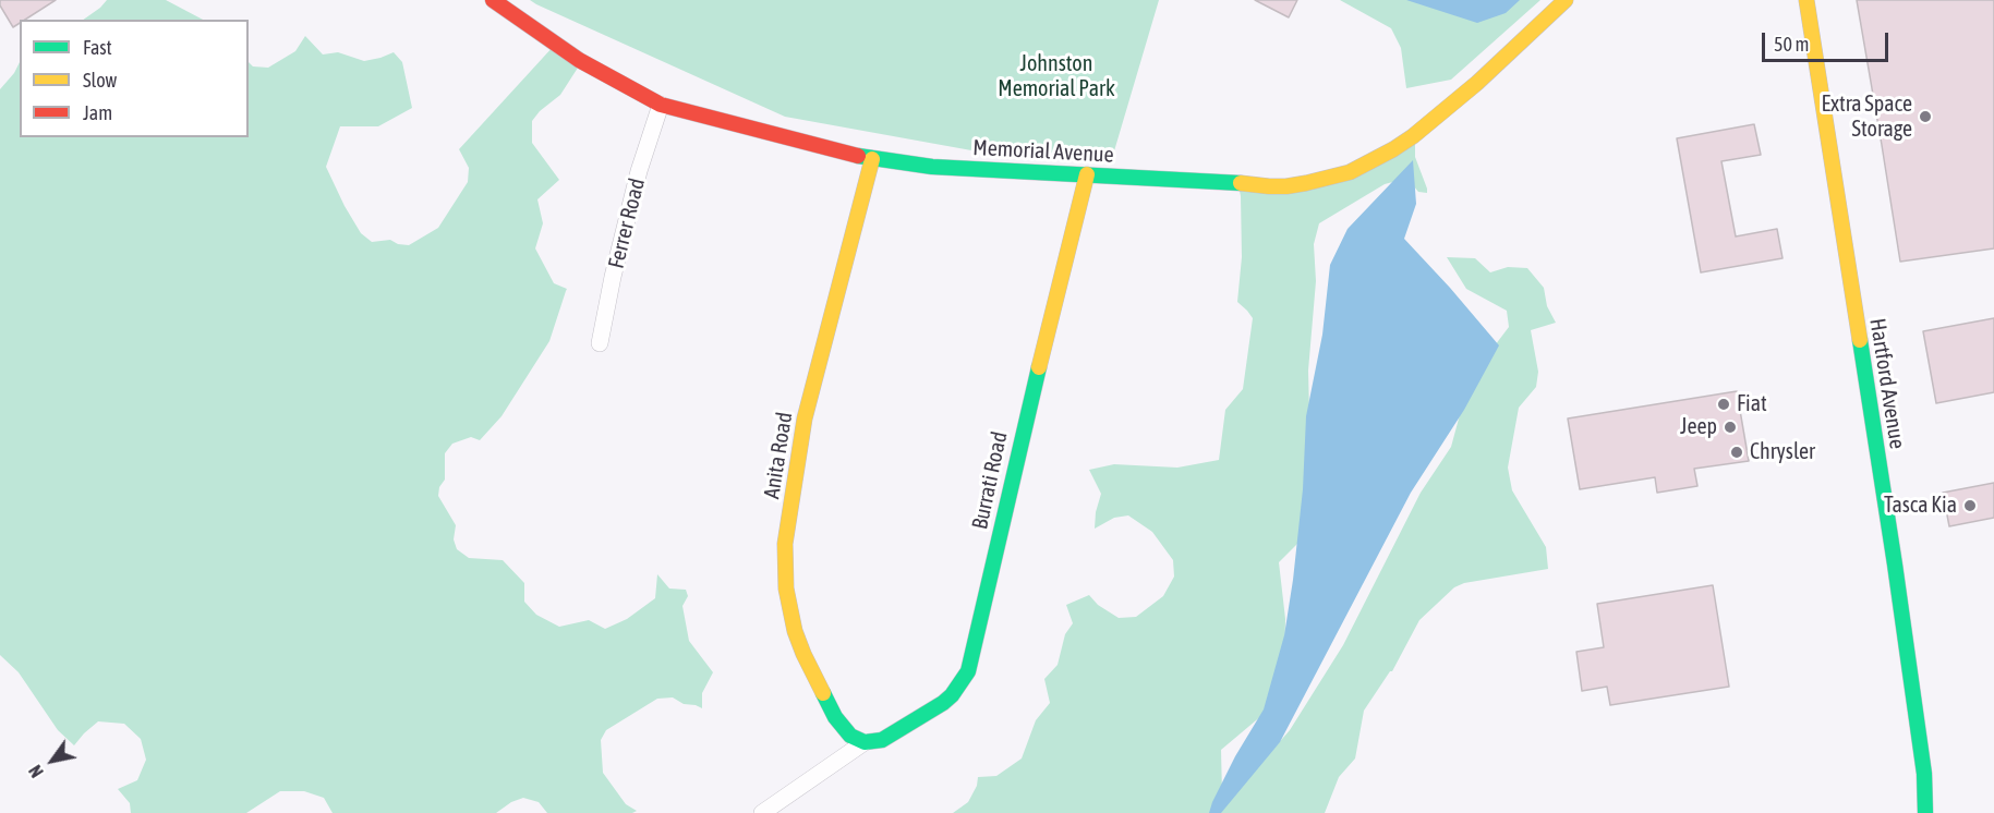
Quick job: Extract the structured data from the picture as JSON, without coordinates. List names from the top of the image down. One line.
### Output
{"streets":{"street":["Memorial Avenue","Ferrer Road","Hartford Avenue","Anita Road","Burrati Road"]},"crossings":[["Memorial Avenue","Ferrer Road"],["Memorial Avenue","Anita Road"],["Memorial Avenue","Burrati Road"],["Anita Road","Burrati Road"]],"parks":["Johnston Memorial Park"],"places":["Extra Space Storage","Fiat","Jeep","Chrysler","Tasca Kia"],"legend":["Fast","Slow","Jam"],"scale_bar":"50 m","north":"bottom left"}
